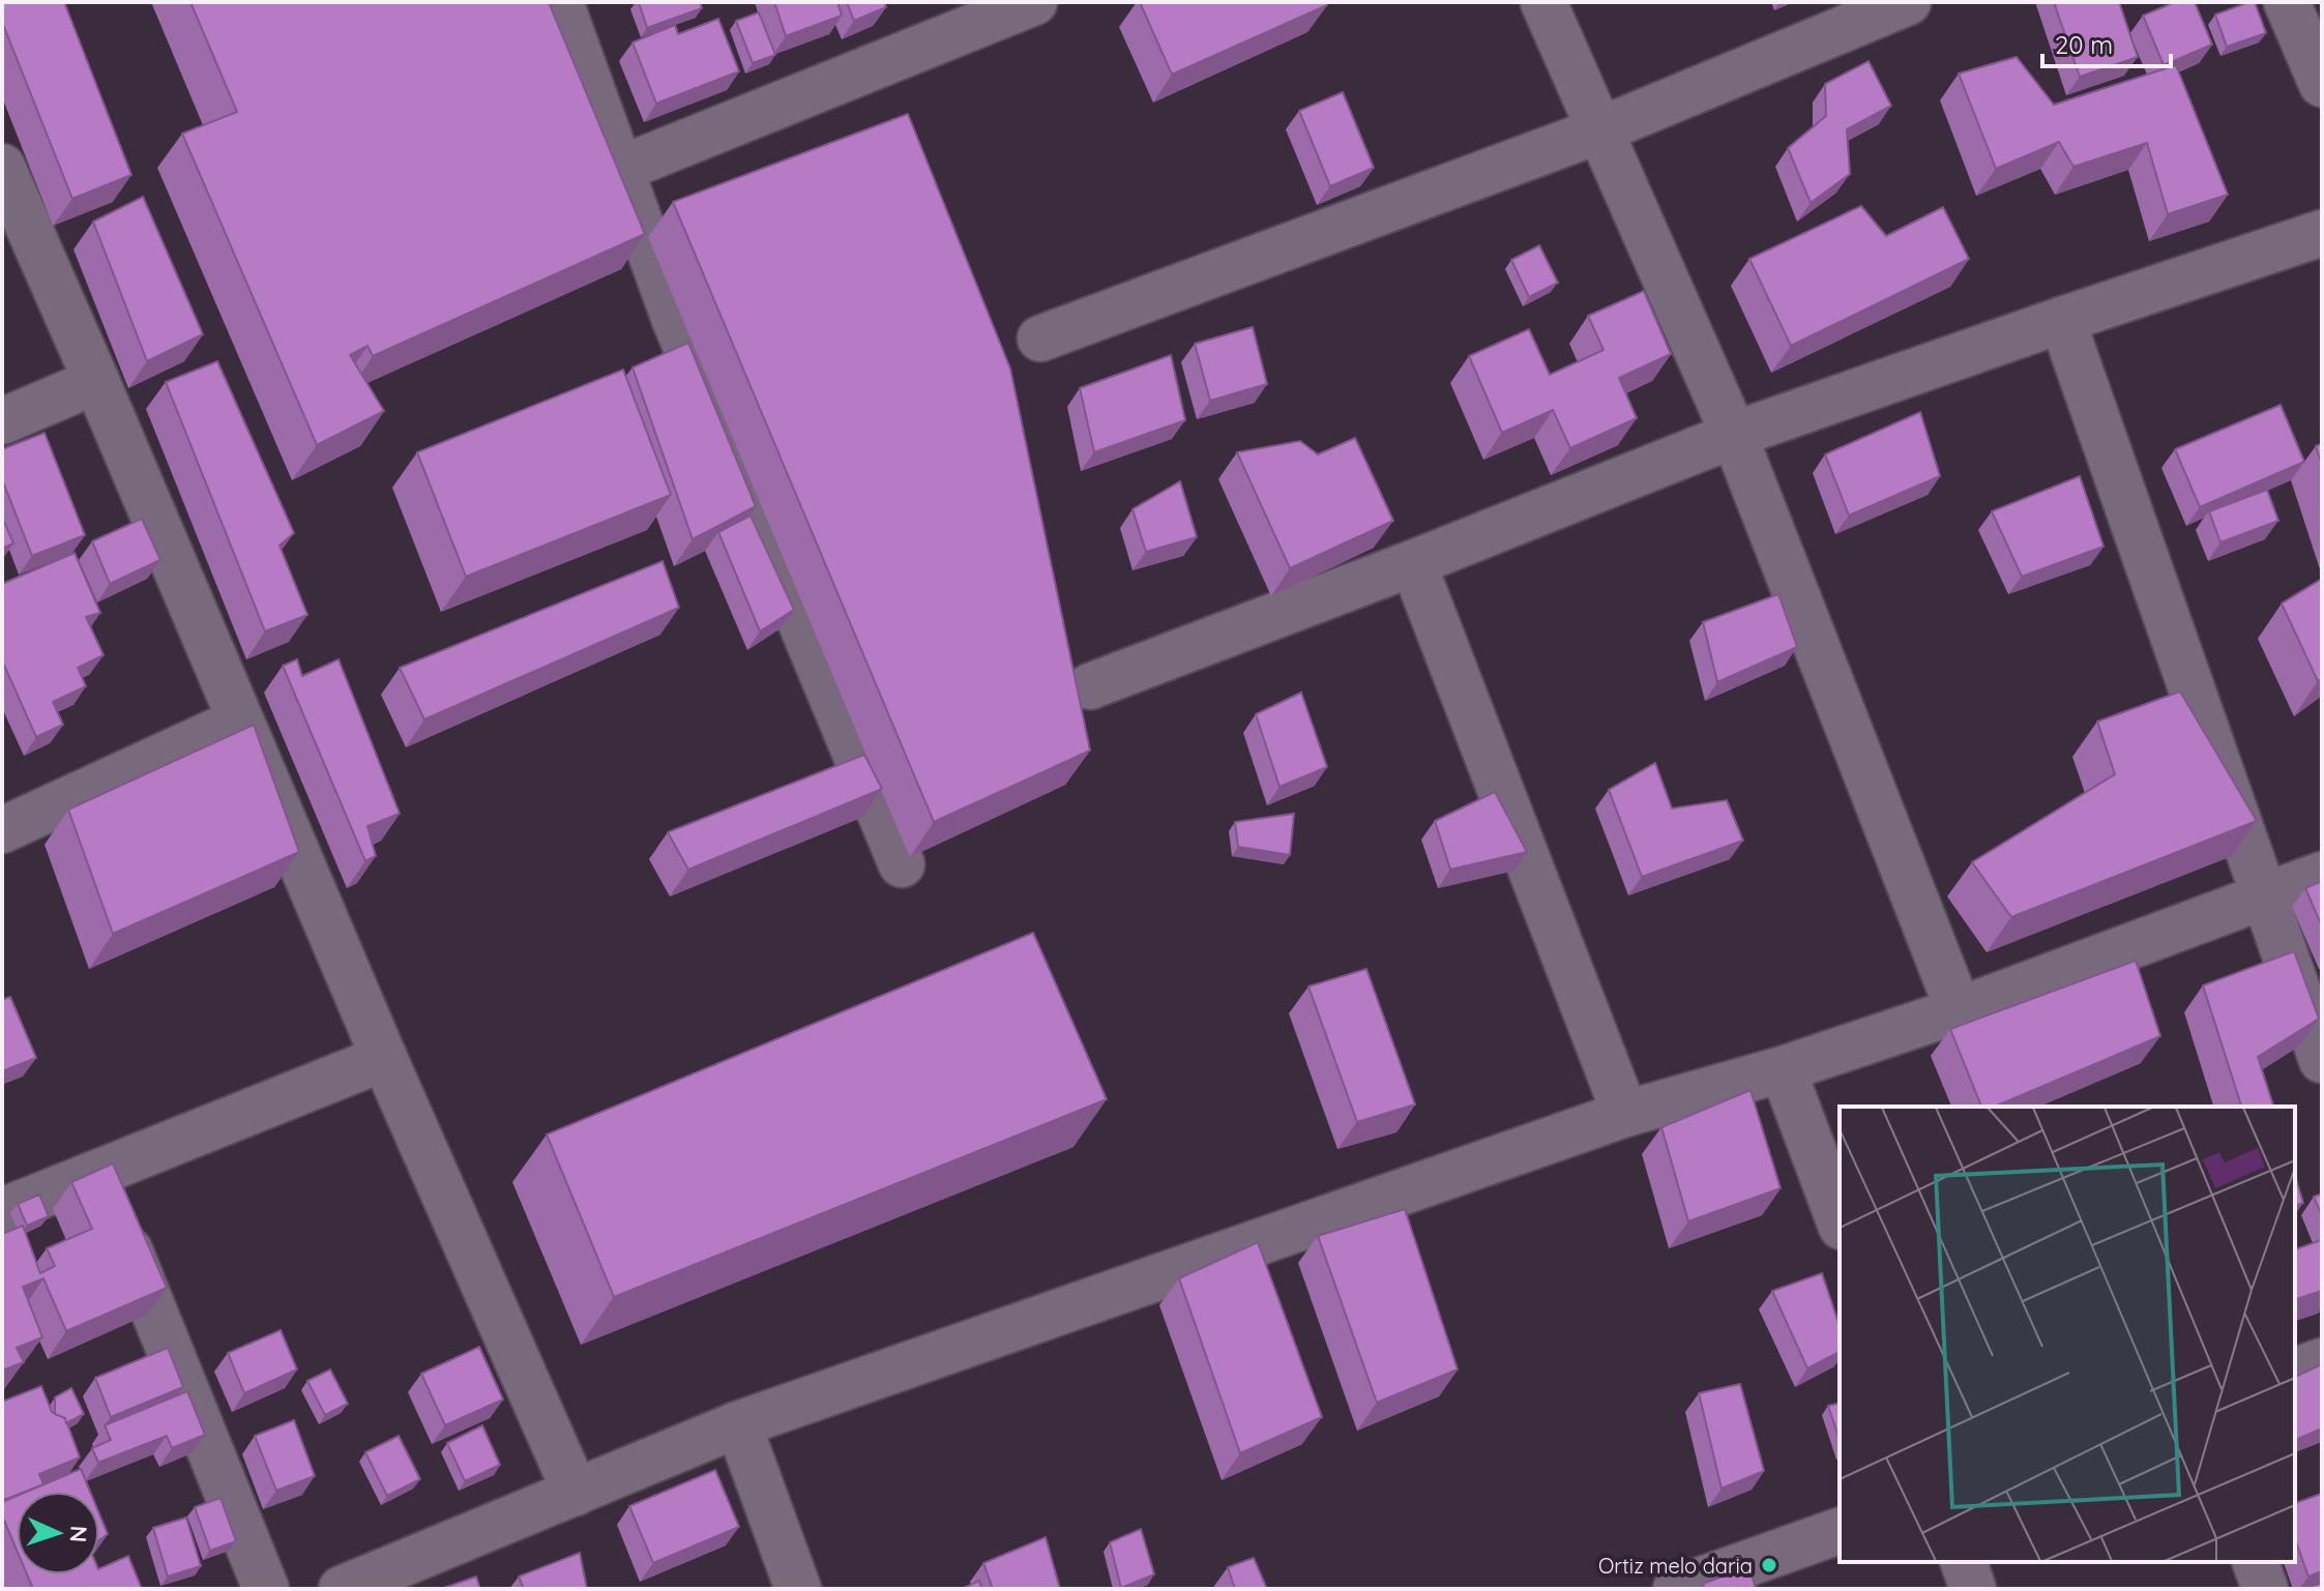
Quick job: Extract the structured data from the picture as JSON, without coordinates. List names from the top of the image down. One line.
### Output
{"places":["Ortiz melo daria"],"scale_bar":"20 m","north":"right"}
